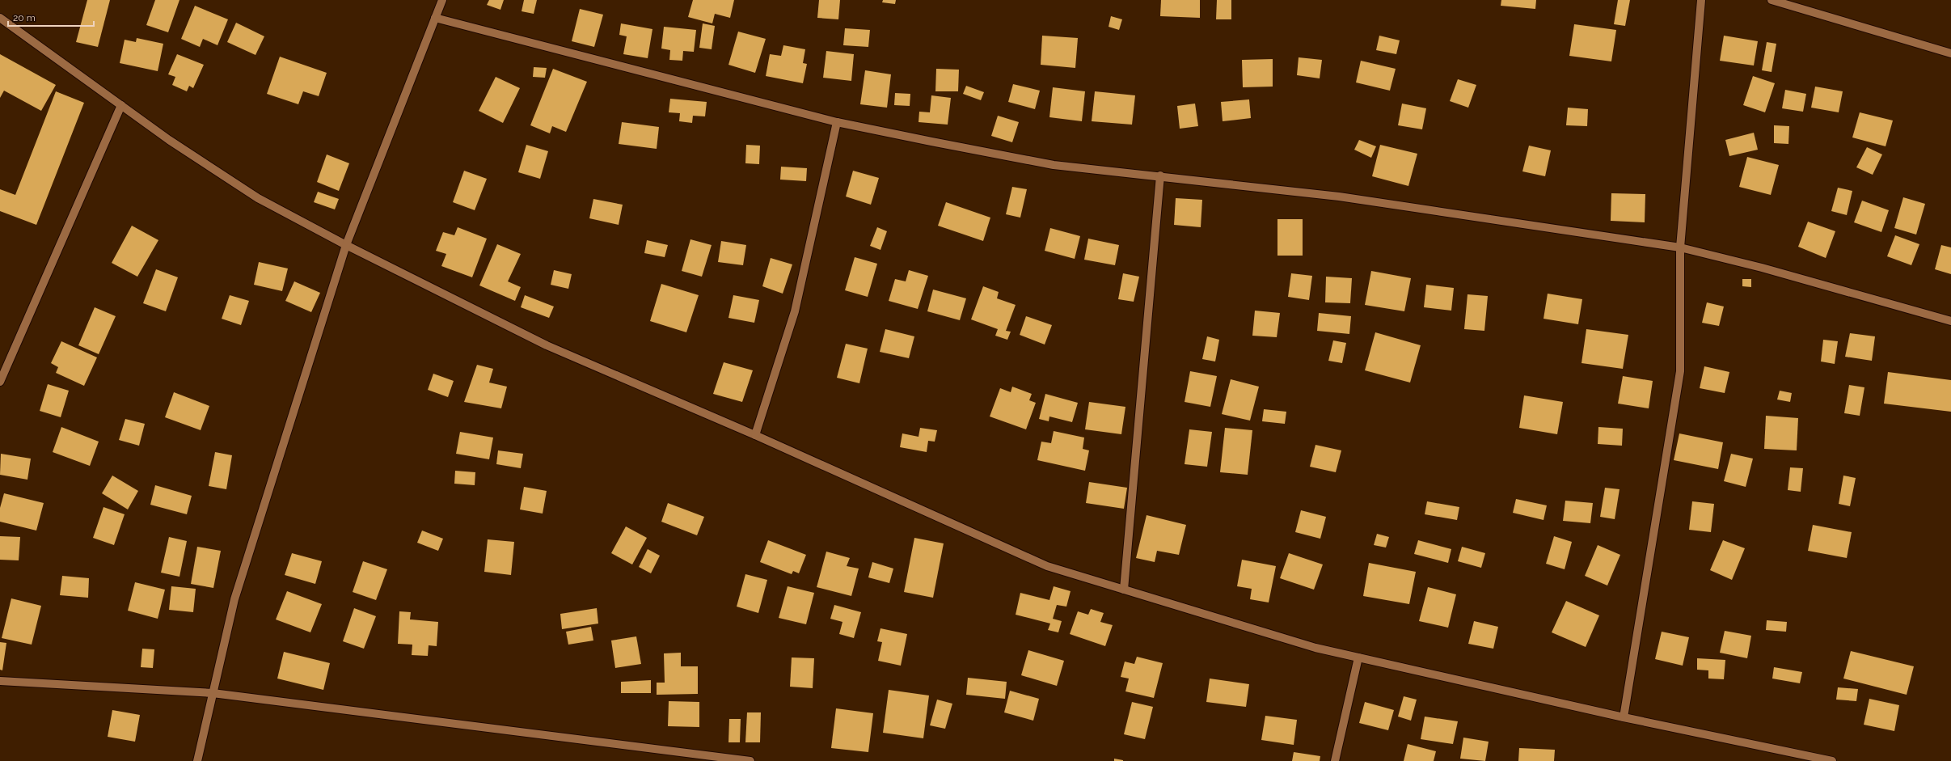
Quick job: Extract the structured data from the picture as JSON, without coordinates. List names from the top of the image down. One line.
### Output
{"scale_bar":"20 m"}
